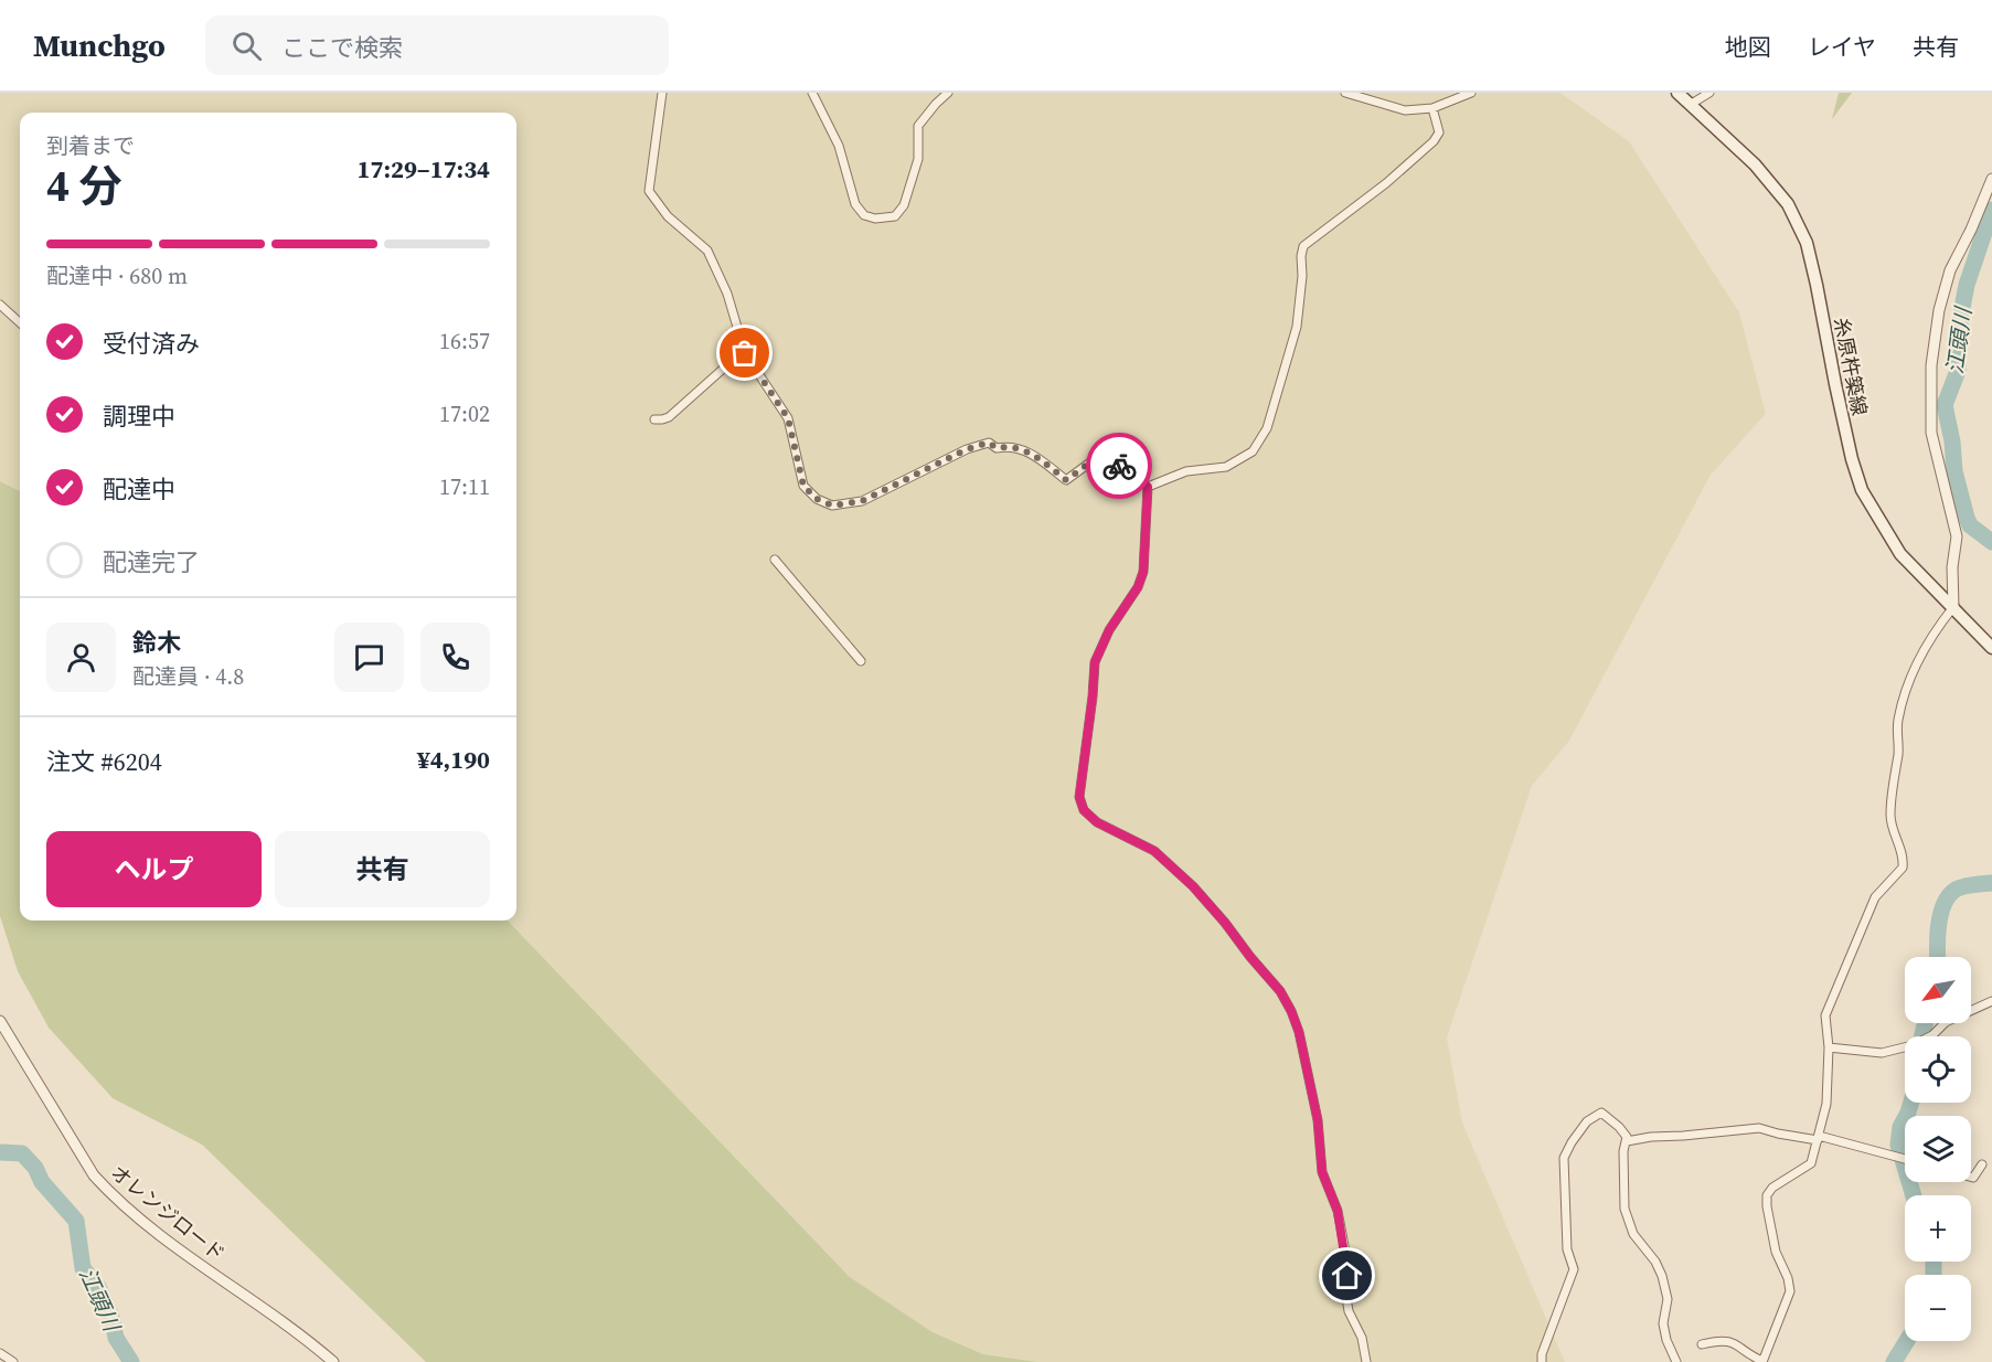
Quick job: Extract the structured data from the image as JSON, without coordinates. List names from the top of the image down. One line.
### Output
{"streets":{"main road":["糸原杵築線"],"street":["オレンジロード"]},"water":["江頭川"],"north":"bottom left","page":{"header":"Munchgo","search":"ここで検索","nav":["地図","レイヤ","共有"],"heading":["4 分","到着まで","17:29–17:34"],"panel":["鈴木","配達員 · 4.8","注文 #6204","¥4,190"],"bar":"配達中 · 680 m","list":[["受付済み","16:57"],["調理中","17:02"],["配達中","17:11"],"配達完了"],"buttons":["ヘルプ","共有"],"map_buttons":["+","−"]}}
